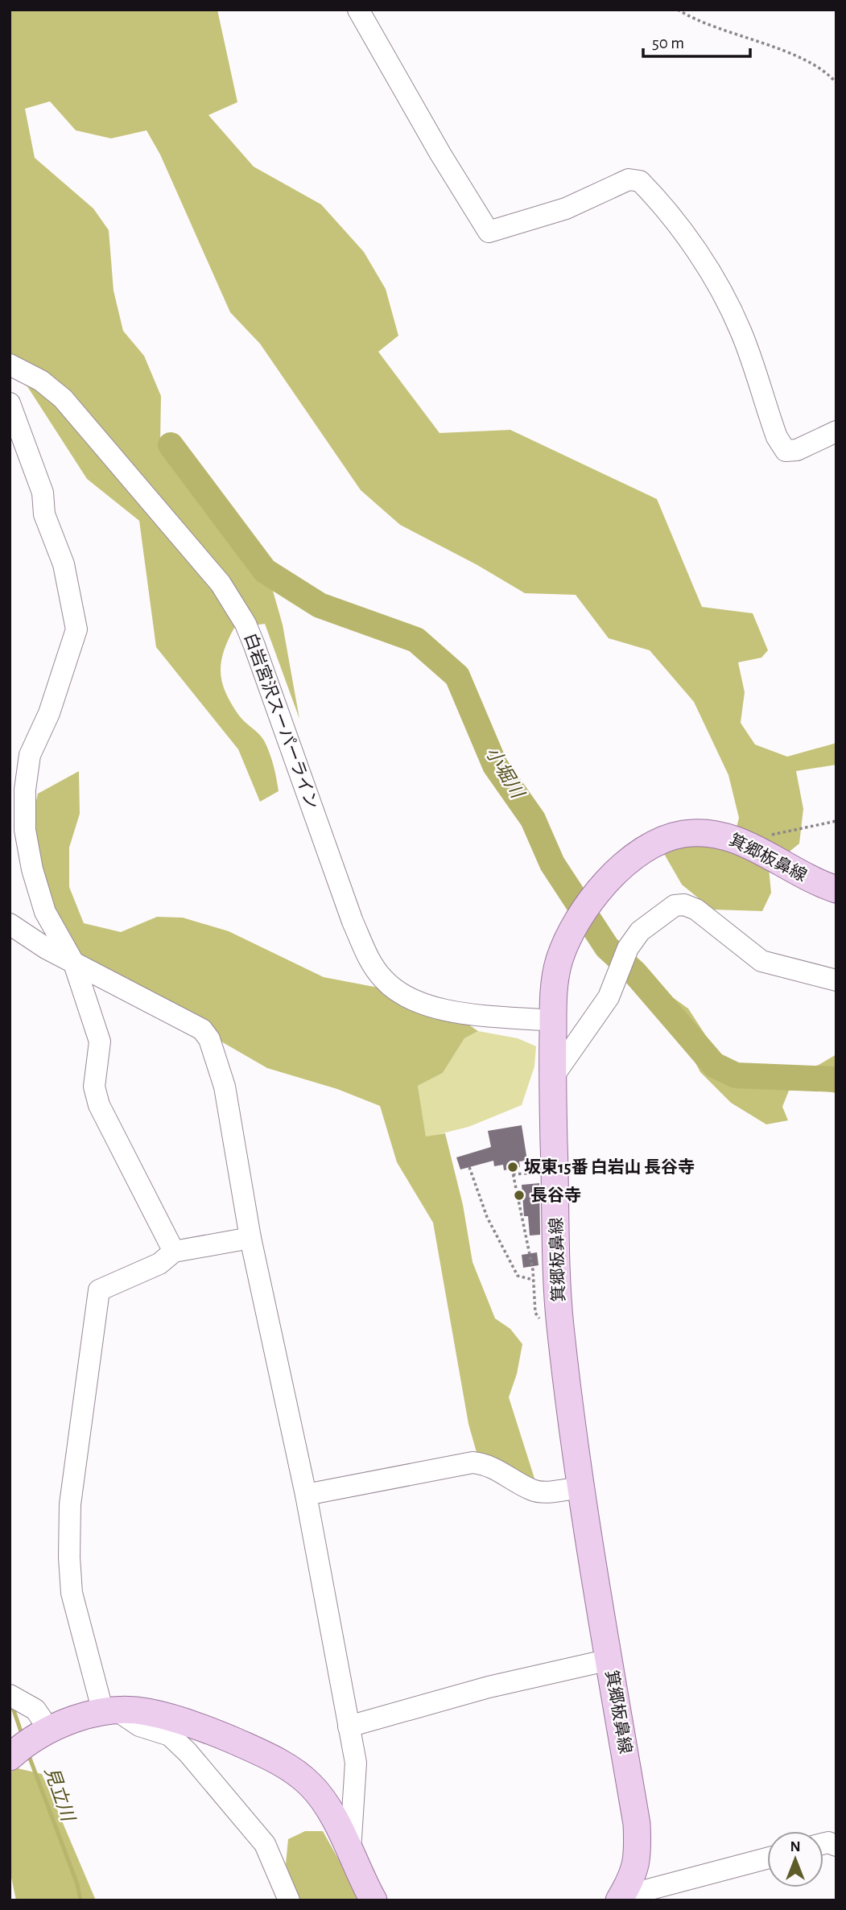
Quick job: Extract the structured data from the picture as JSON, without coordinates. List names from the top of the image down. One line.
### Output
{"streets":{"main road":["箕郷板鼻線"],"street":["白岩宮沢スーパーライン"]},"crossings":[["白岩宮沢スーパーライン","箕郷板鼻線"]],"water":["小堀川","見立川"],"places":["坂東15番 白岩山 長谷寺","長谷寺"],"scale_bar":"50 m","north":"top"}
